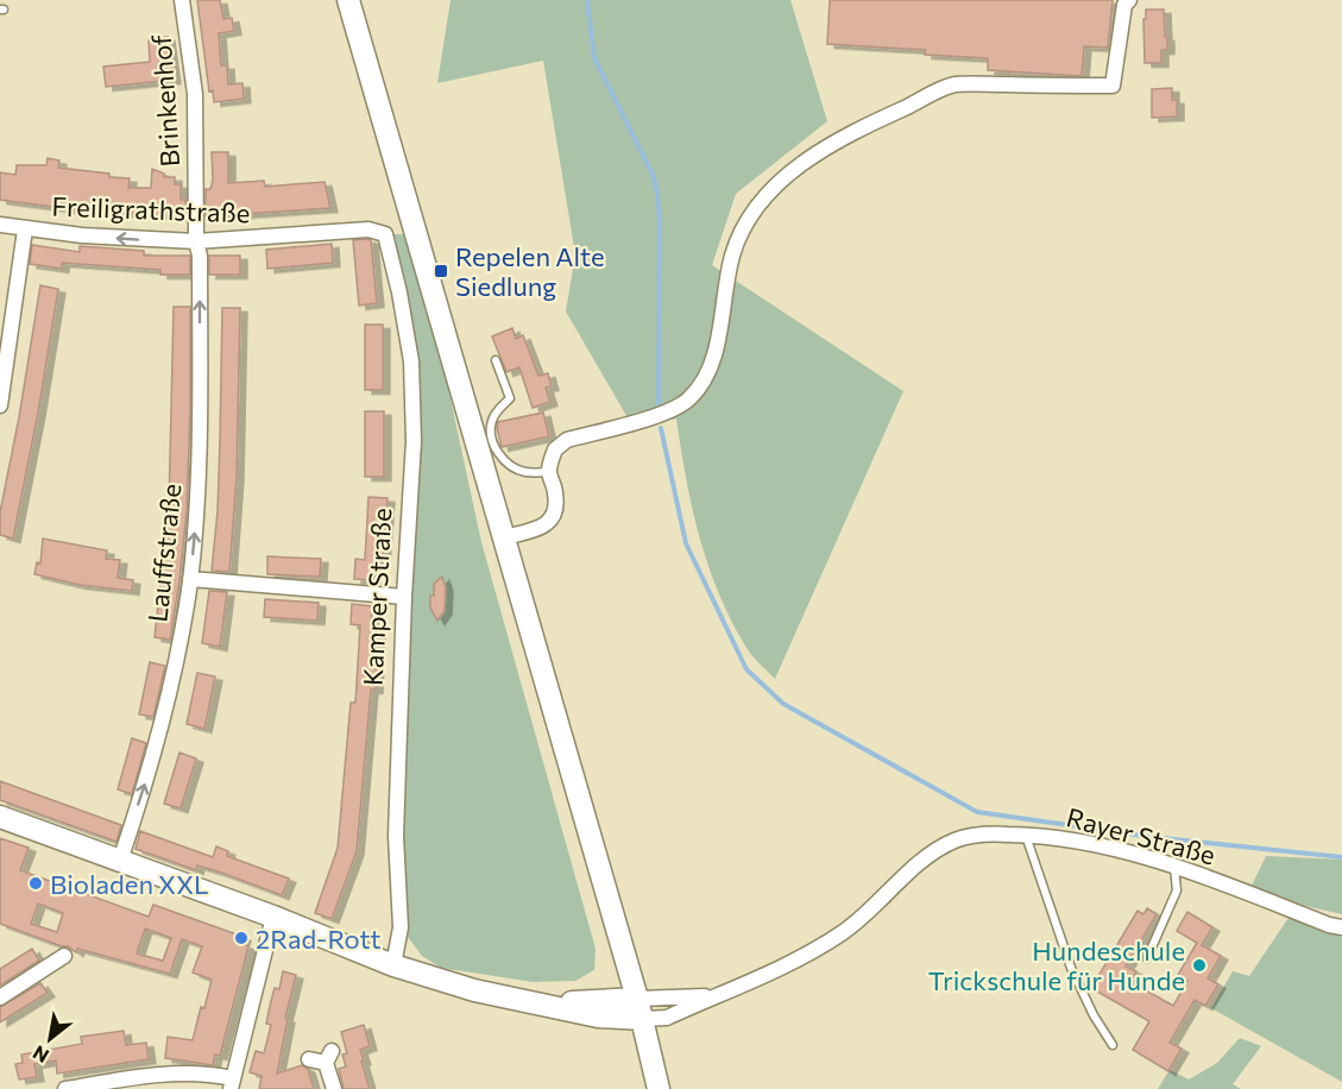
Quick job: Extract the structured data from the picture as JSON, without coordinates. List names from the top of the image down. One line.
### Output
{"streets":{"street":["Brinkenhof","Freiligrathstraße","Lauffstraße","Kamper Straße","Rayer Straße"]},"crossings":[["Brinkenhof","Freiligrathstraße"],["Brinkenhof","Lauffstraße"],["Freiligrathstraße","Lauffstraße"],["Freiligrathstraße","Kamper Straße"]],"one_way":["Freiligrathstraße","Lauffstraße"],"places":{"transit":["Repelen Alte Siedlung"],"other":["Bioladen XXL","2Rad-Rott","Hundeschule Trickschule für Hunde"]},"north":"bottom left"}
